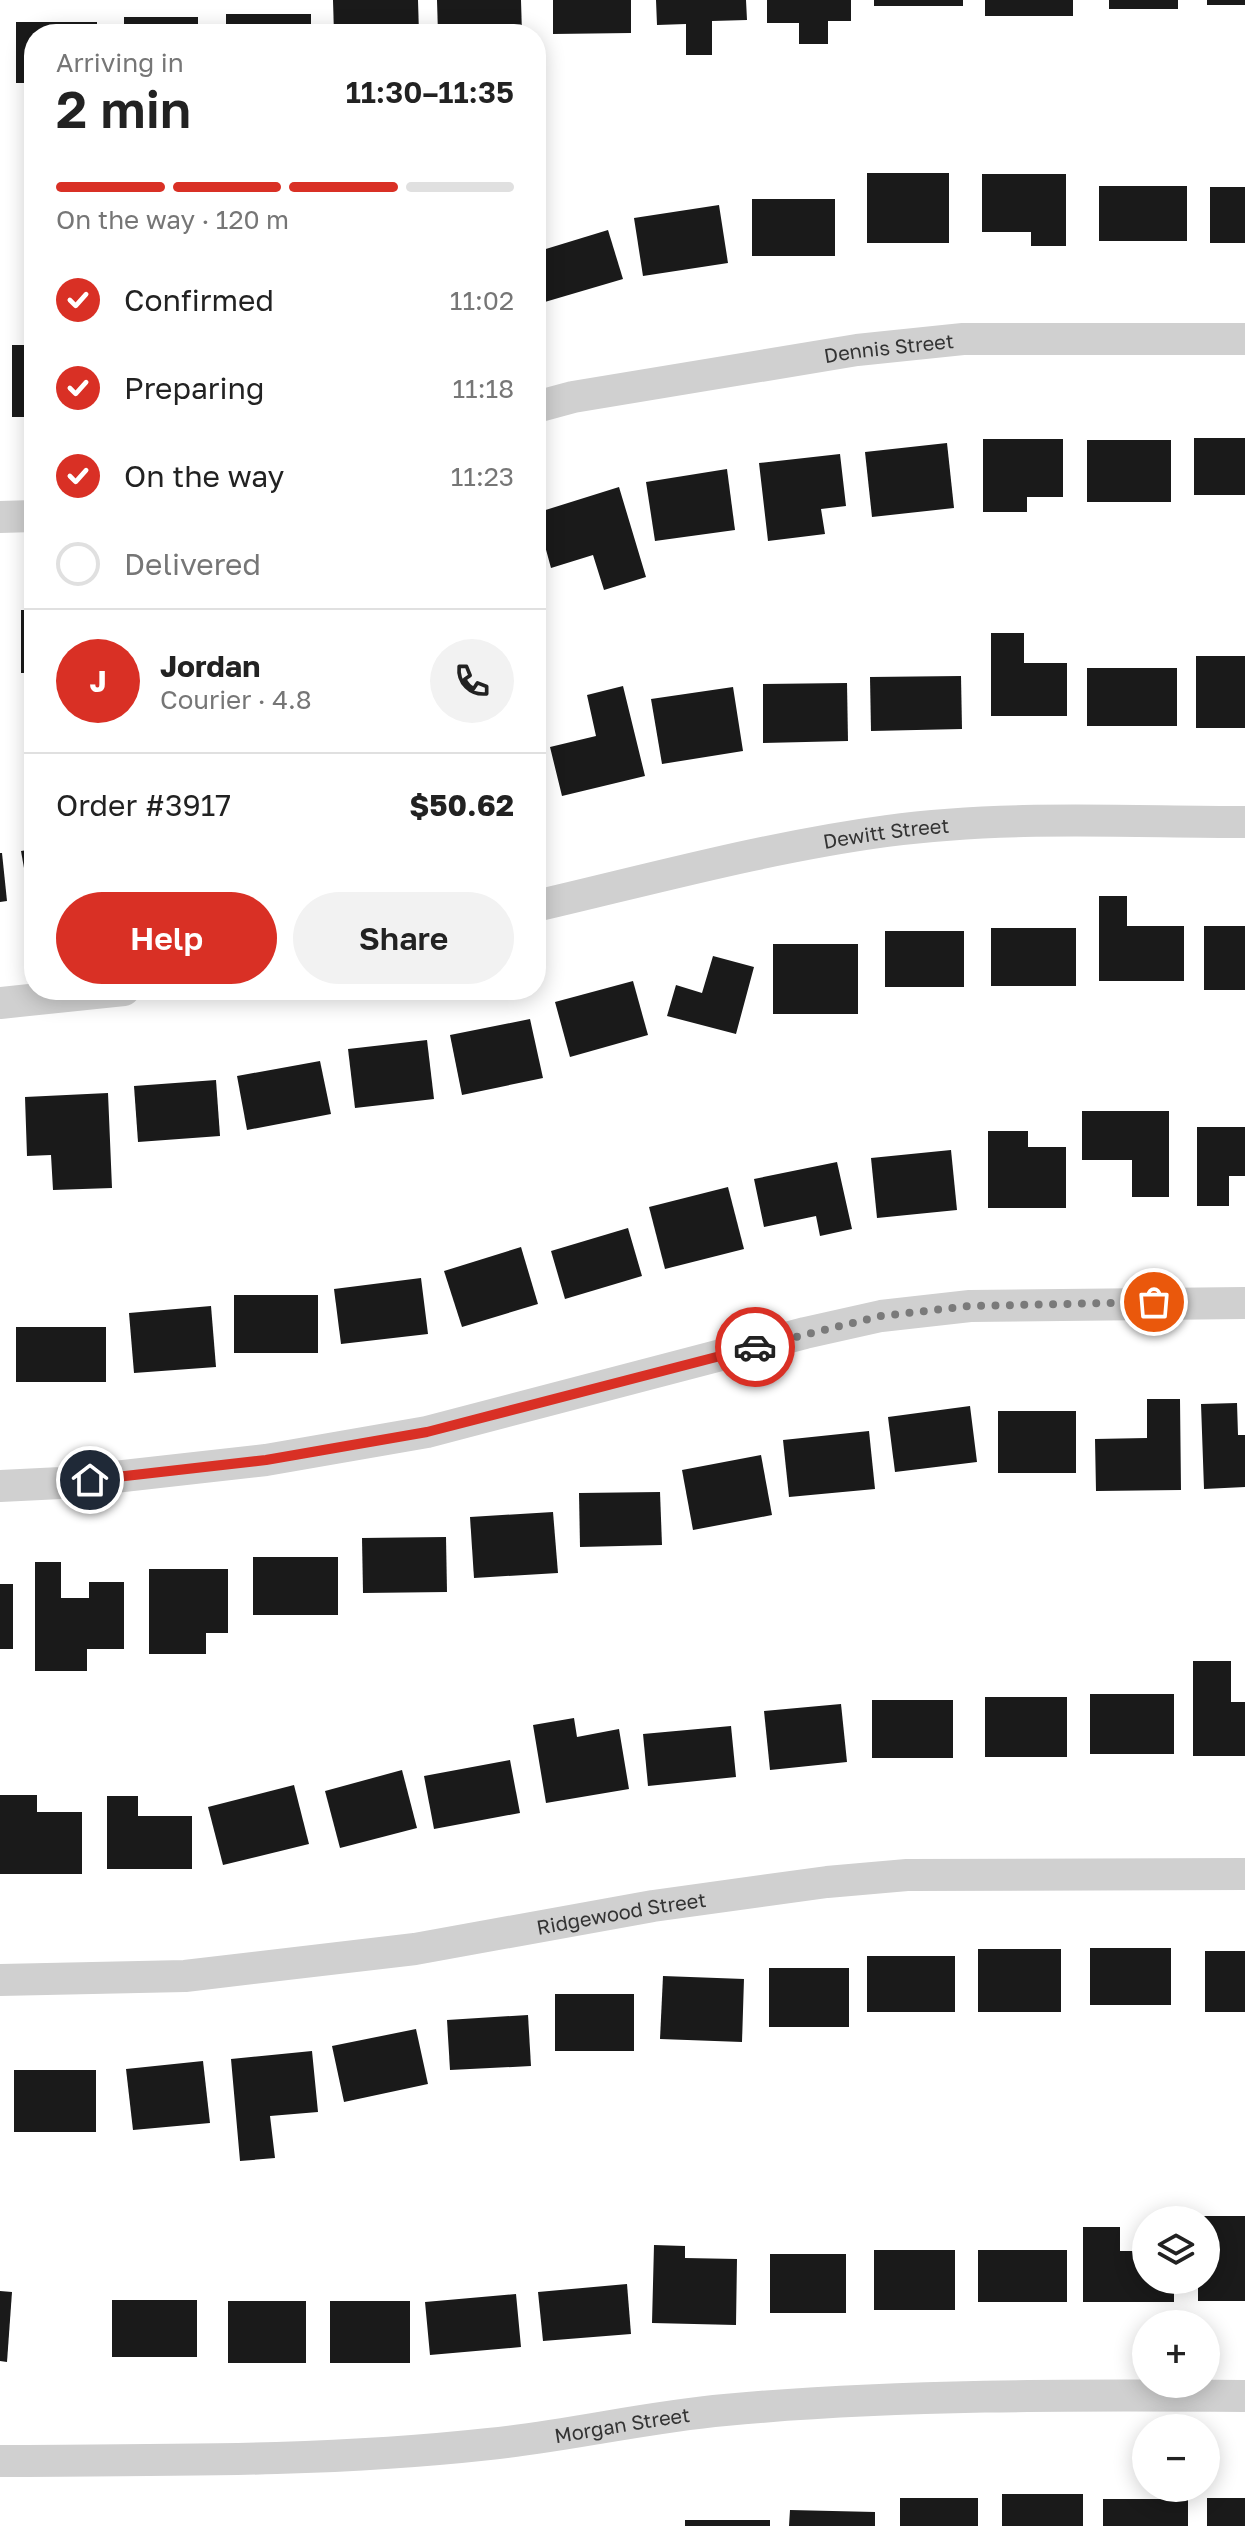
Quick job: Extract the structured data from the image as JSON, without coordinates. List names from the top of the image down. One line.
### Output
{"streets":{"street":["Dennis Street","Dewitt Street","Ridgewood Street","Morgan Street"]},"page":{"heading":["2 min","Arriving in","11:30–11:35"],"panel":["Jordan","Courier · 4.8","Order #3917","$50.62"],"bar":"On the way · 120 m","list":[["Confirmed","11:02"],["Preparing","11:18"],["On the way","11:23"],"Delivered"],"round":"J","buttons":["Help","Share"],"map_buttons":["+","−"]}}
